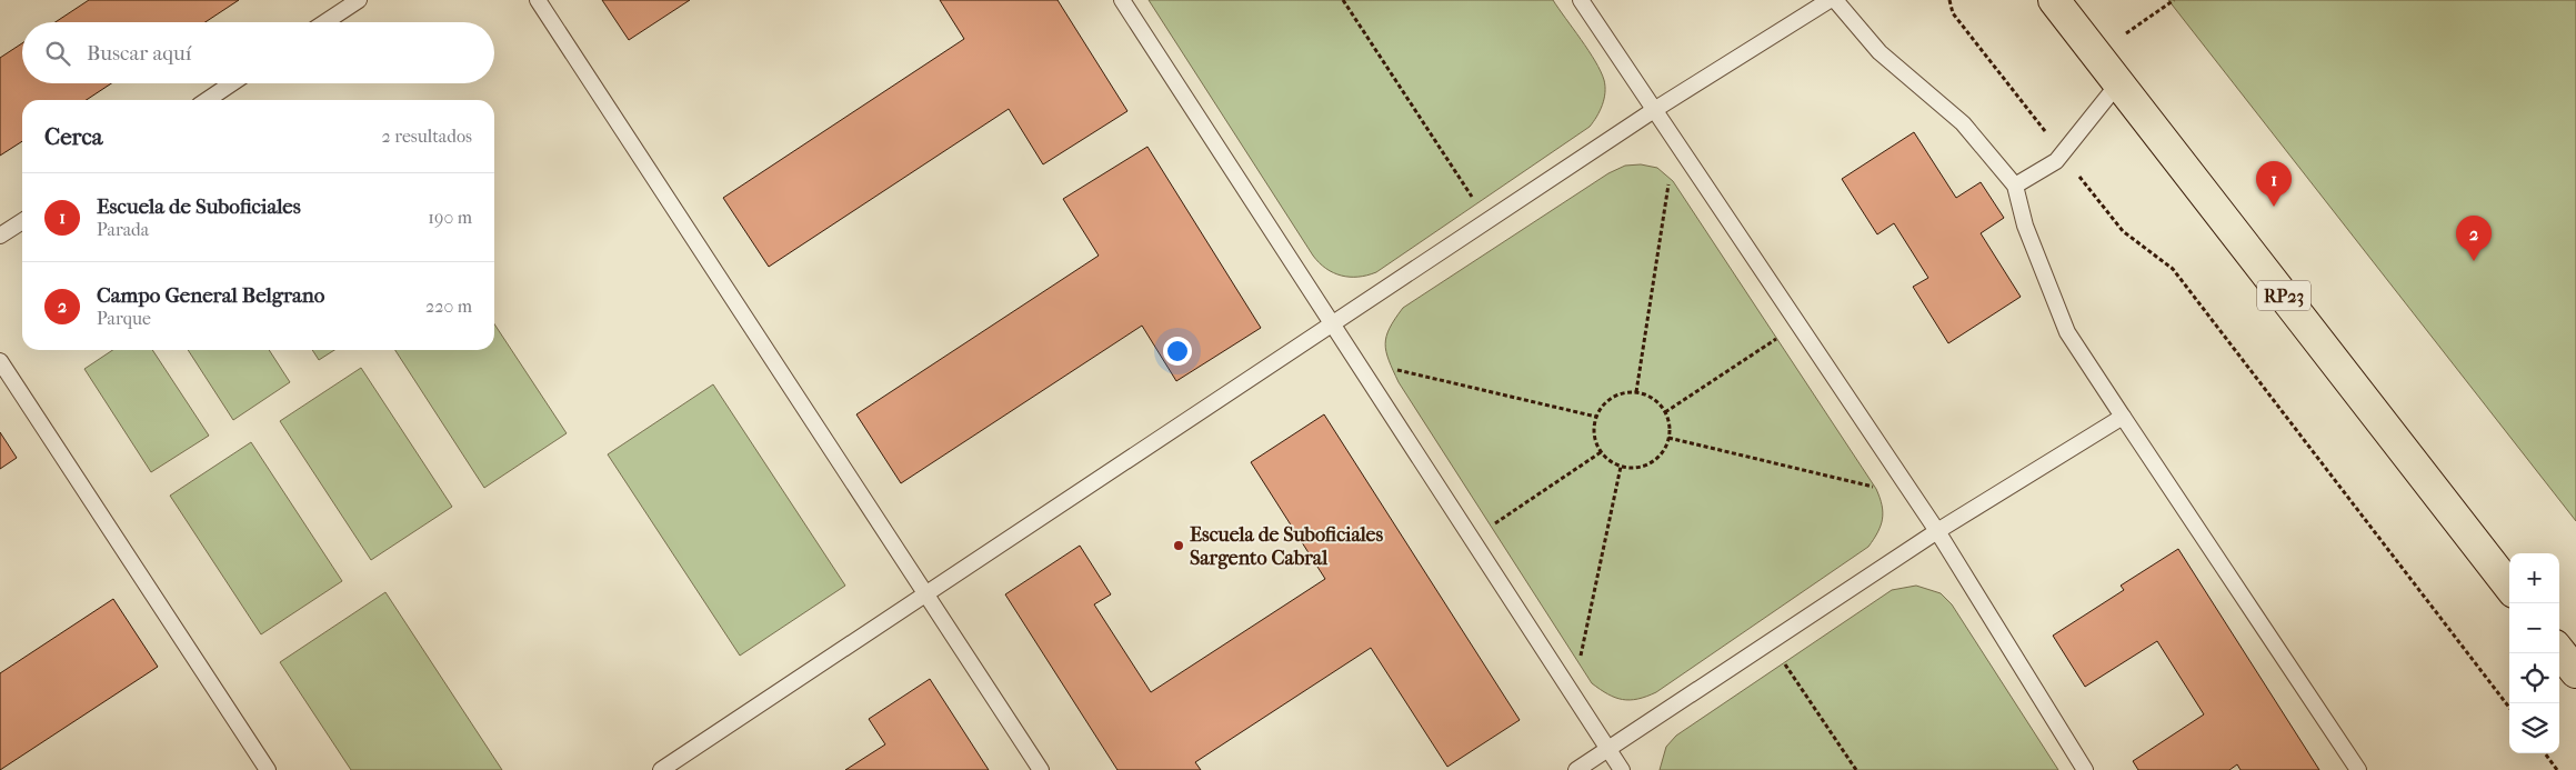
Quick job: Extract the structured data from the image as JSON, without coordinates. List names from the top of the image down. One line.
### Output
{"streets":{"main road":["RP23"]},"places":["Escuela de Suboficiales Sargento Cabral"],"page":{"search":"Buscar aquí","heading":["Cerca","2 resultados"],"pins":["1","2"],"list":[{"mark":"1","name":"Escuela de Suboficiales","note":"Parada","value":"190 m"},{"mark":"2","name":"Campo General Belgrano","note":"Parque","value":"220 m"}],"map_buttons":["+","−"]}}
